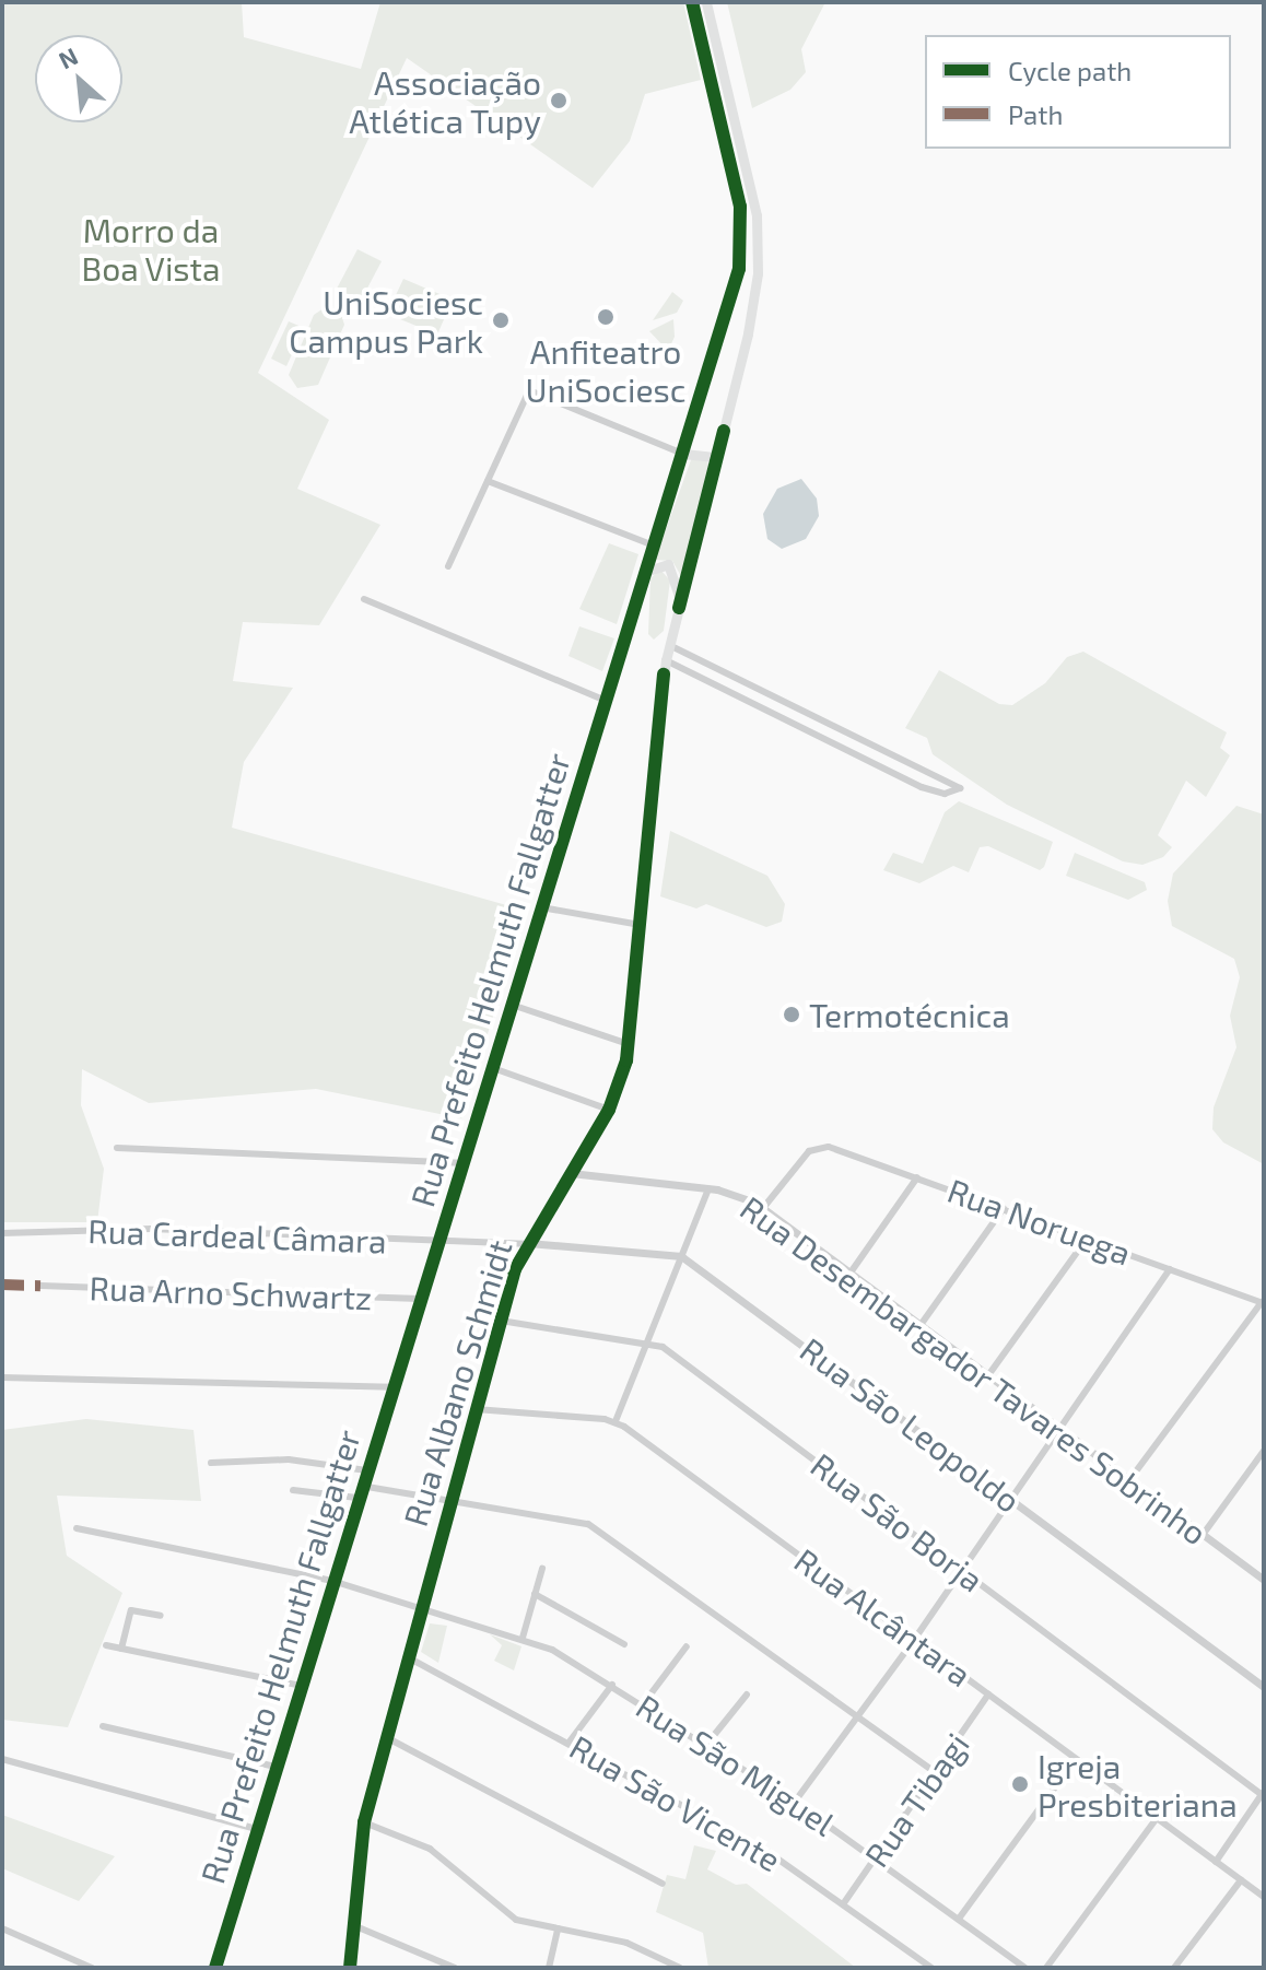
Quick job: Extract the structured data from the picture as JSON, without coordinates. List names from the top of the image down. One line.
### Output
{"streets":{"main road":["Rua Prefeito Helmuth Fallgatter","Rua Albano Schmidt"],"street":["Rua Noruega","Rua Cardeal Câmara","Rua Arno Schwartz","Rua Desembargador Tavares Sobrinho","Rua São Leopoldo","Rua São Borja","Rua Alcântara","Rua São Miguel","Rua Tibagi","Rua São Vicente"]},"crossings":[["Rua Prefeito Helmuth Fallgatter","Rua Cardeal Câmara"],["Rua Prefeito Helmuth Fallgatter","Rua Arno Schwartz"],["Rua Prefeito Helmuth Fallgatter","Rua São Miguel"],["Rua Noruega","Rua Desembargador Tavares Sobrinho"],["Rua Cardeal Câmara","Rua Albano Schmidt"],["Rua Desembargador Tavares Sobrinho","Rua Albano Schmidt"],["Rua Albano Schmidt","Rua São Borja"],["Rua Albano Schmidt","Rua São Miguel"],["Rua Albano Schmidt","Rua São Vicente"],["Rua Alcântara","Rua Tibagi"],["Rua São Miguel","Rua Tibagi"],["Rua Tibagi","Rua São Vicente"]],"parks":["Morro da Boa Vista"],"places":["Associação Atlética Tupy","Anfiteatro UniSociesc","UniSociesc Campus Park","Termotécnica","Igreja Presbiteriana"],"legend":["Cycle path","Path"],"north":"top left"}
